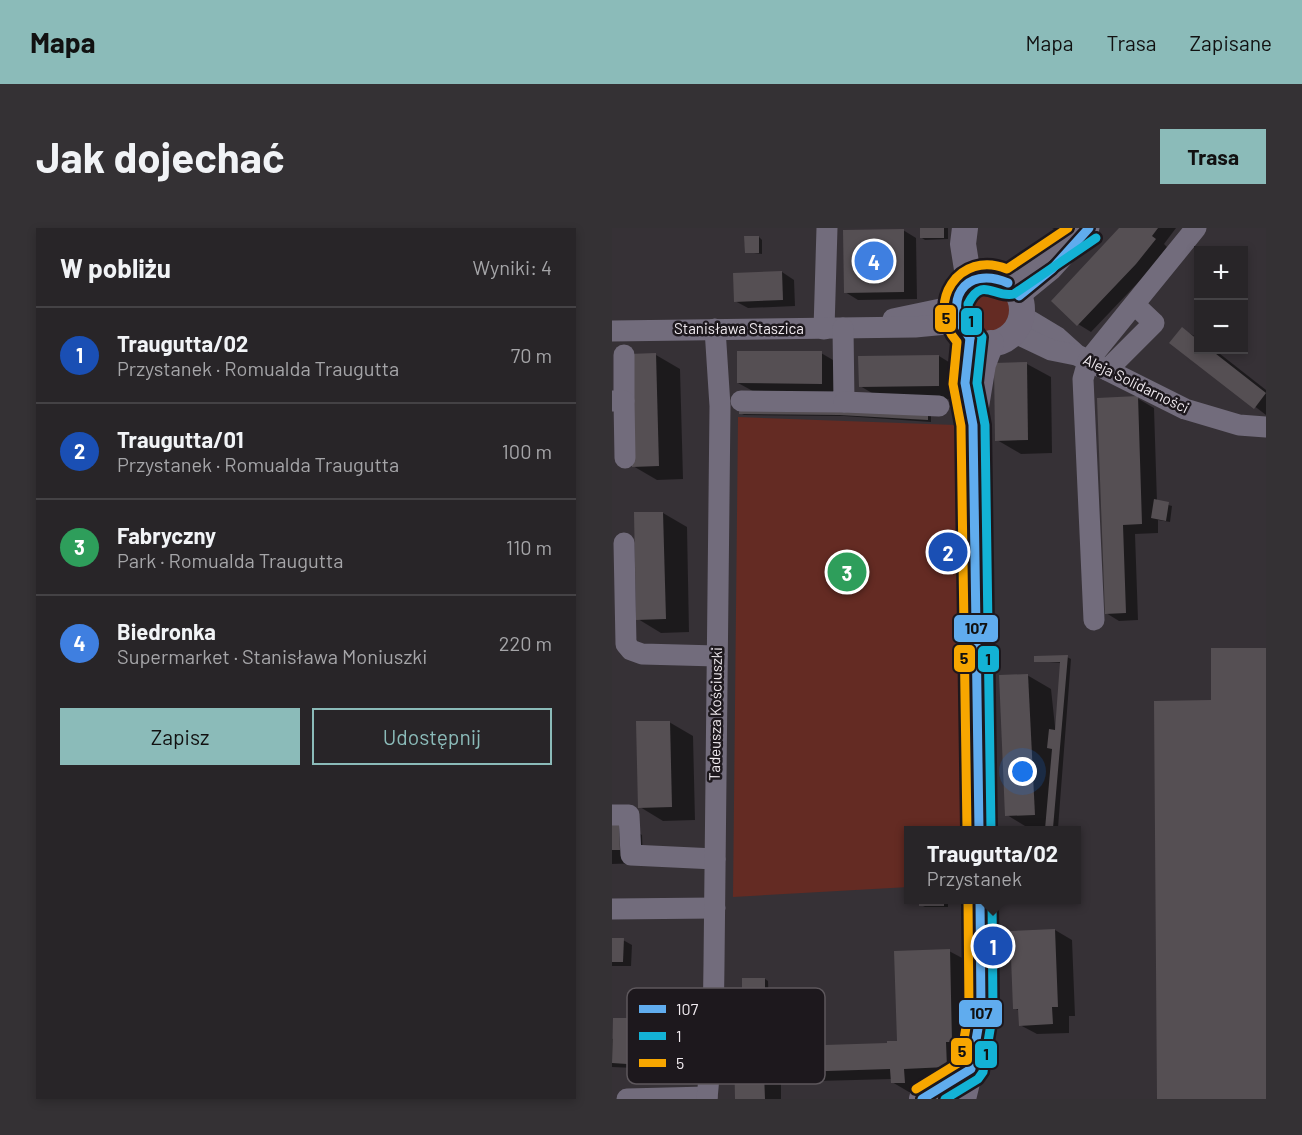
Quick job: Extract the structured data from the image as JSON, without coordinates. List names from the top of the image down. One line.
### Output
{"streets":{"street":["Stanisława Staszica","Aleja Solidarności","Tadeusza Kościuszki"]},"crossings":[["Stanisława Staszica","Aleja Solidarności"],["Stanisława Staszica","Tadeusza Kościuszki"]],"lines":["transit line 107","transit line 5","transit line 1"],"legend":["107","1","5"],"page":{"header":"Mapa","nav":["Mapa","Trasa","Zapisane"],"buttons":["Trasa",["Zapisz","Udostępnij"]],"title":"Jak dojechać","heading":["W pobliżu","Wyniki: 4"],"pins":["4","2","3","1"],"map_buttons":["+","−"],"list":[{"mark":"1","name":"Traugutta/02","note":"Przystanek · Romualda Traugutta","value":"70 m"},{"mark":"2","name":"Traugutta/01","note":"Przystanek · Romualda Traugutta","value":"100 m"},{"mark":"3","name":"Fabryczny","note":"Park · Romualda Traugutta","value":"110 m"},{"mark":"4","name":"Biedronka","note":"Supermarket · Stanisława Moniuszki","value":"220 m"}],"popup":["Traugutta/02","Przystanek"]}}
